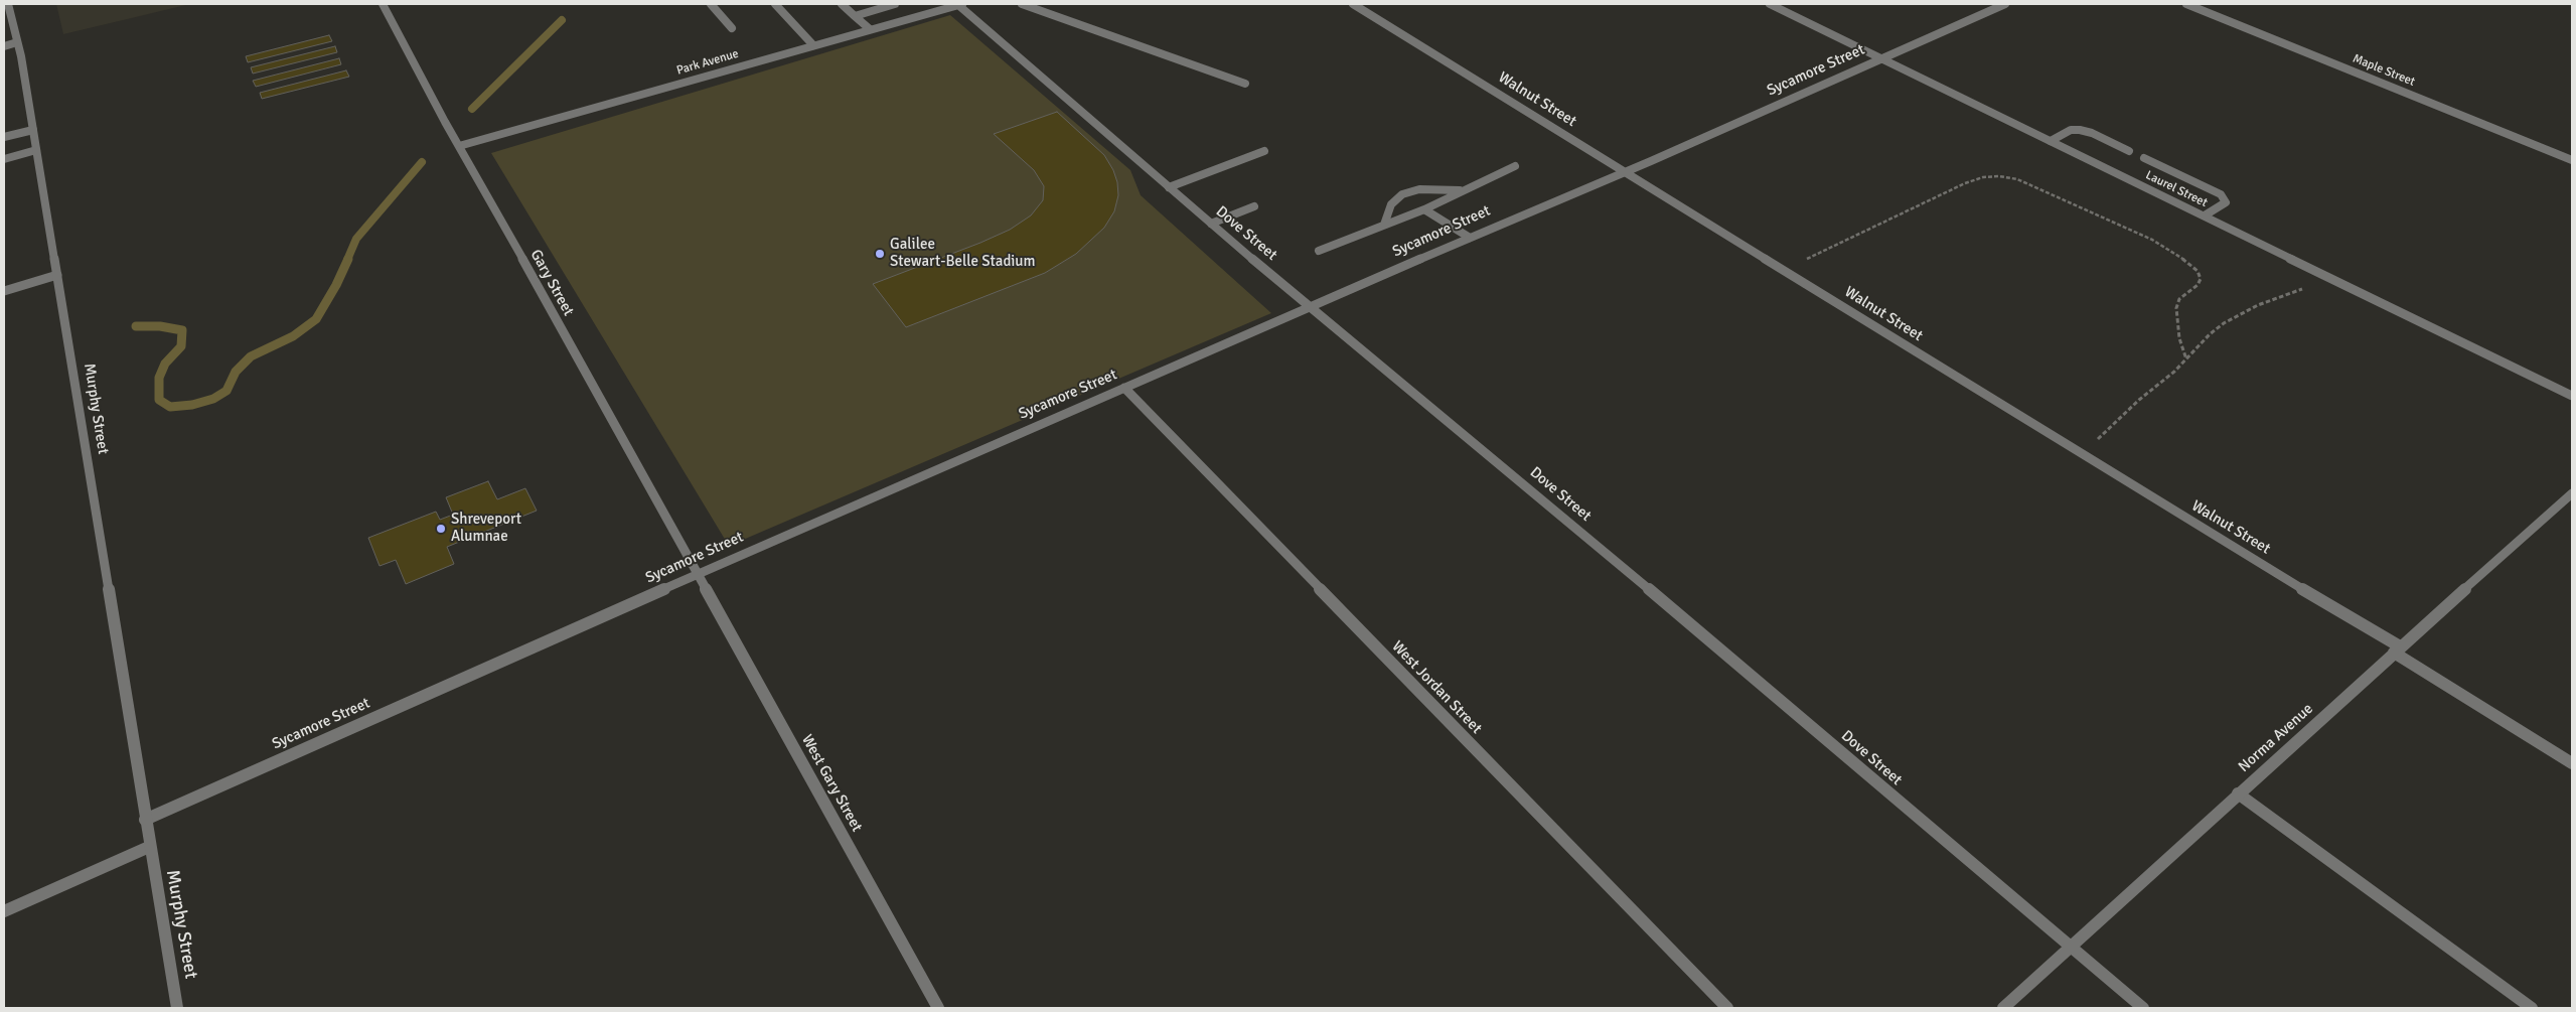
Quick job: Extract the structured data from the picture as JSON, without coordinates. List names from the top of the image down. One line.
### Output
{"streets":{"street":["Park Avenue","Sycamore Street","Maple Street","Walnut Street","Laurel Street","Dove Street","Gary Street","Murphy Street","West Jordan Street","Norma Avenue","West Gary Street"]},"crossings":[["Park Avenue","Dove Street"],["Park Avenue","Gary Street"],["Sycamore Street","Walnut Street"],["Sycamore Street","Laurel Street"],["Sycamore Street","Dove Street"],["Sycamore Street","Gary Street"],["Sycamore Street","Murphy Street"],["Sycamore Street","West Jordan Street"],["Sycamore Street","West Gary Street"],["Walnut Street","Norma Avenue"],["Dove Street","Norma Avenue"],["Gary Street","West Gary Street"]],"places":["Galilee Stewart-Belle Stadium","Shreveport Alumnae"]}
